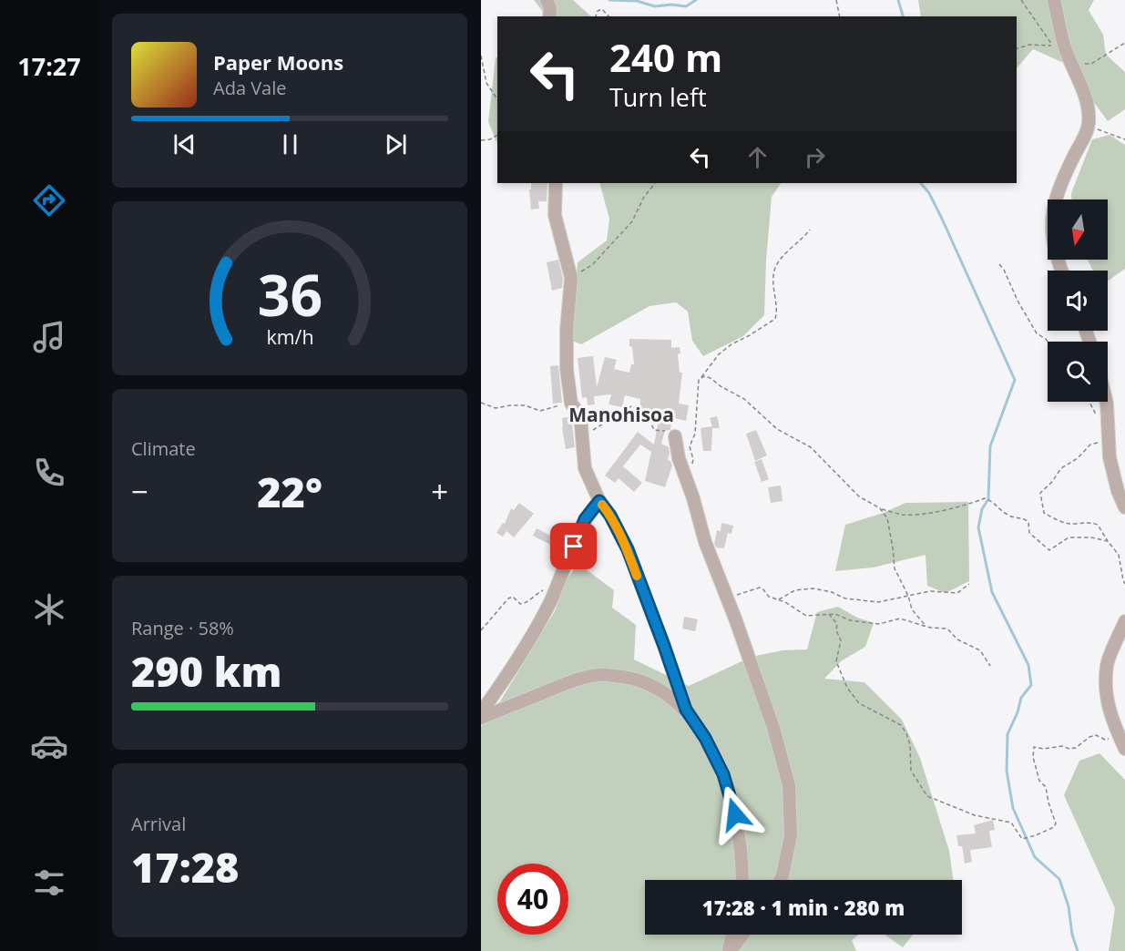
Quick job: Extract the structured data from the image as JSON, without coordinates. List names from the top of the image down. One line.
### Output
{"districts":["Manohisoa"],"north":"bottom","page":{"tabs":"17:27","turn":["240 m","Turn left"],"song":["Paper Moons","Ada Vale"],"tile":["Climate",["Range · 58%","290 km"],["Arrival","17:28"]],"heat":["−","22°","+"],"limit":"40","trip":"17:28 · 1 min · 280 m","gauge":["36","km/h"]}}
